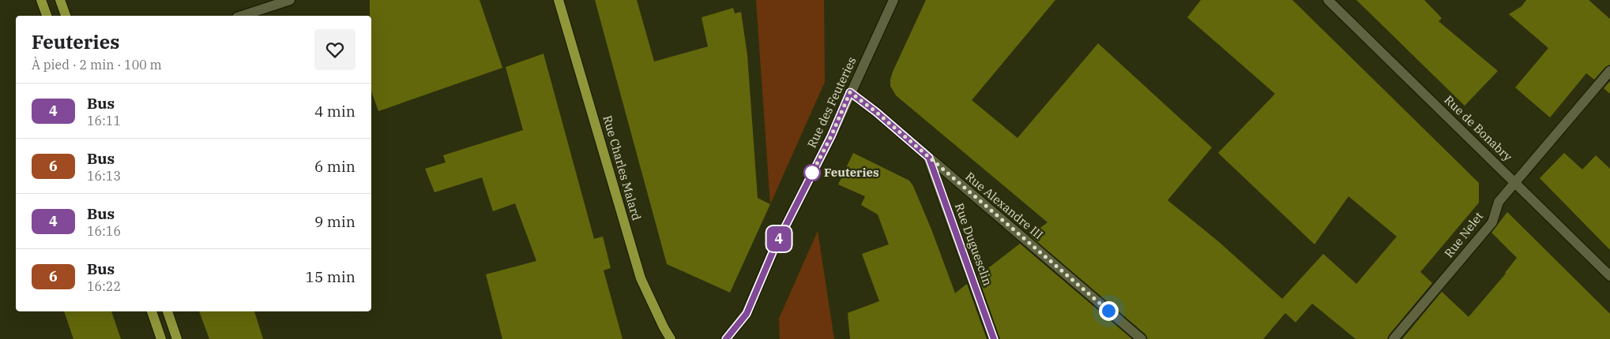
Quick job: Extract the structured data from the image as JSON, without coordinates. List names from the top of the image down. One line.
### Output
{"streets":{"main road":["Rue Charles Malard"],"street":["Rue des Feuteries","Rue de Bonabry","Rue Alexandre III","Rue Nelet","Rue Duguesclin"]},"crossings":[["Rue des Feuteries","Rue Alexandre III"],["Rue de Bonabry","Rue Nelet"],["Rue Alexandre III","Rue Duguesclin"]],"places":["Feuteries"],"lines":["bus line 4"],"page":{"on_map":"4","heading":["Feuteries","À pied · 2 min · 100 m"],"list":[{"mark":"4","name":"Bus","note":"16:11","value":"4 min"},{"mark":"6","name":"Bus","note":"16:13","value":"6 min"},{"mark":"4","name":"Bus","note":"16:16","value":"9 min"},{"mark":"6","name":"Bus","note":"16:22","value":"15 min"}]}}
